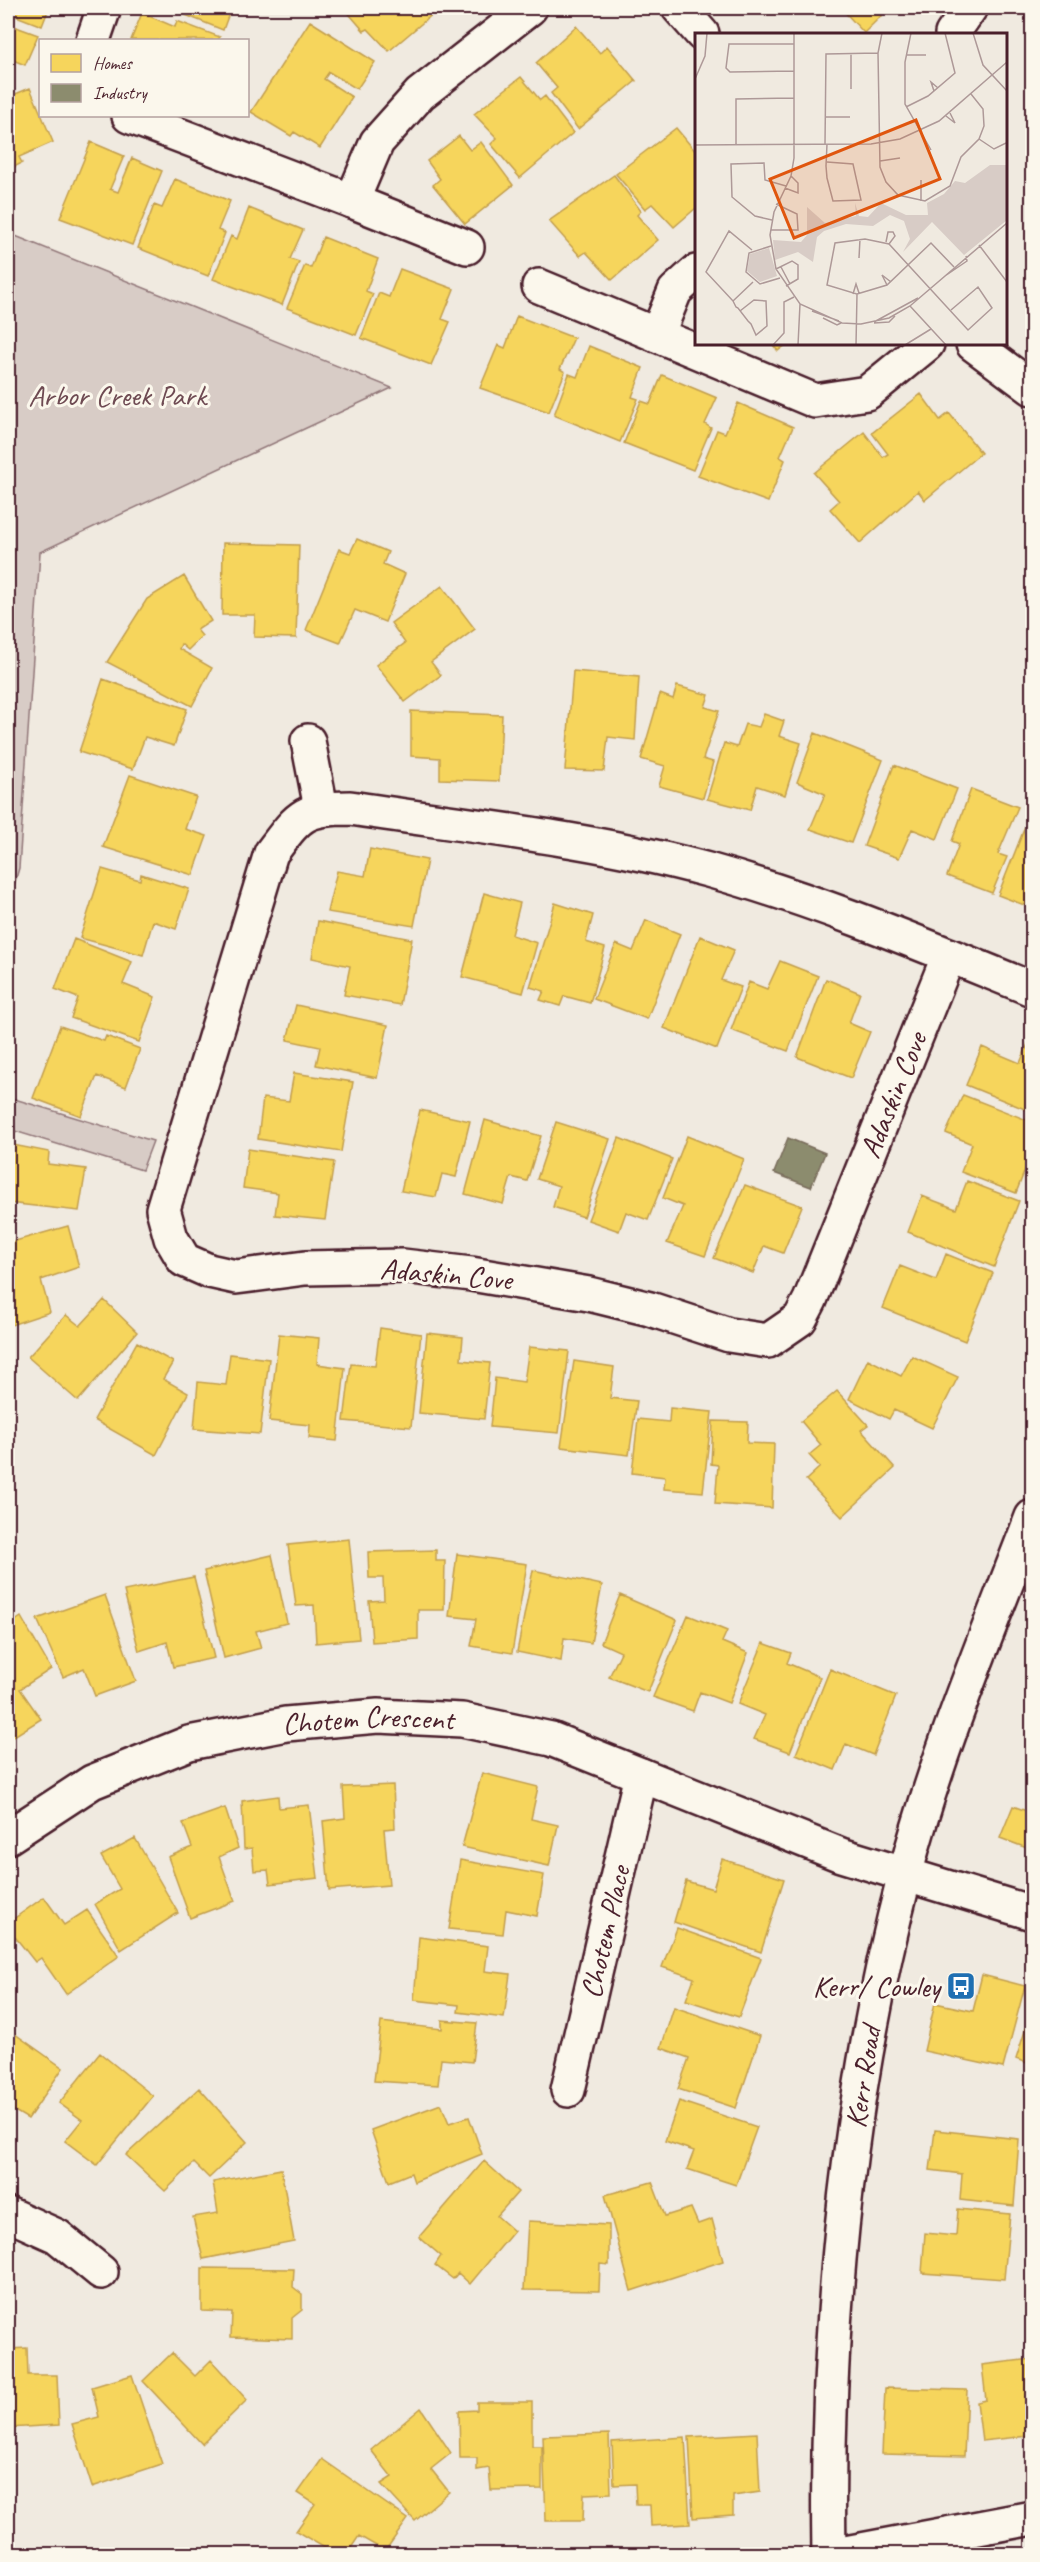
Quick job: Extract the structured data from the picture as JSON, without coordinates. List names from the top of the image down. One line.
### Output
{"streets":{"street":["Adaskin Cove","Chotem Crescent","Chotem Place","Kerr Road"]},"crossings":[["Chotem Crescent","Chotem Place"],["Chotem Crescent","Kerr Road"]],"parks":["Arbor Creek Park"],"places":{"bus stop":["Kerr/ Cowley"]},"legend":["Homes","Industry"]}
